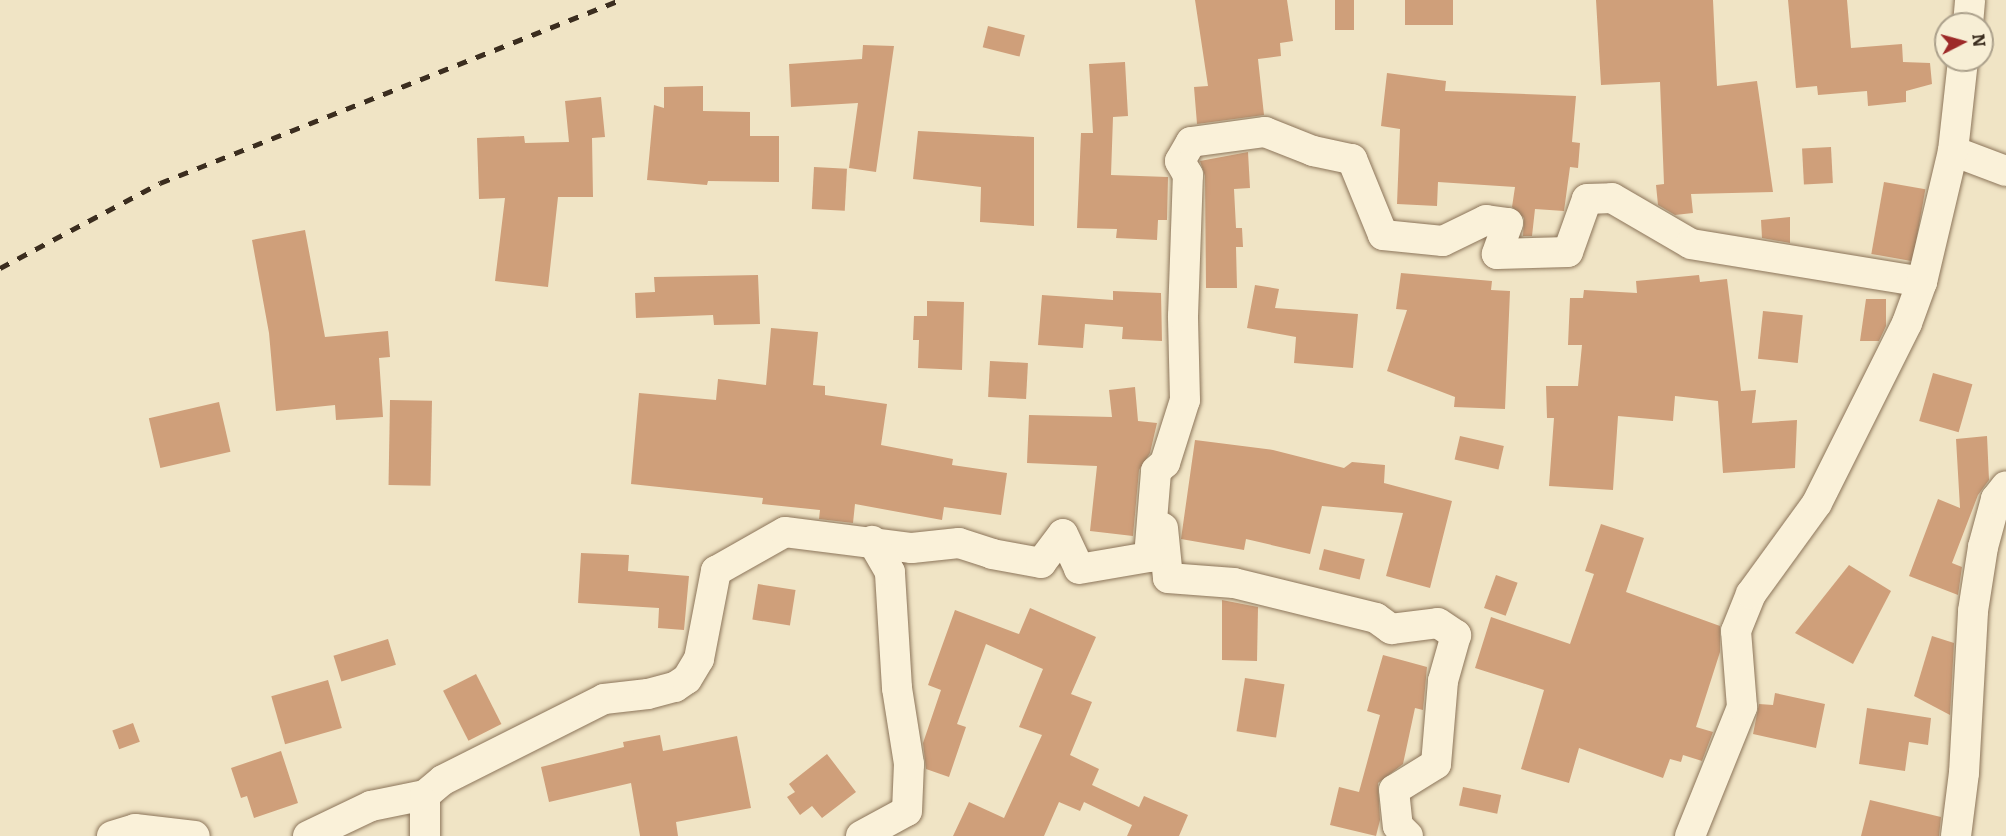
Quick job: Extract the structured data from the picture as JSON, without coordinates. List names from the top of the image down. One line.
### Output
{"north":"right"}
